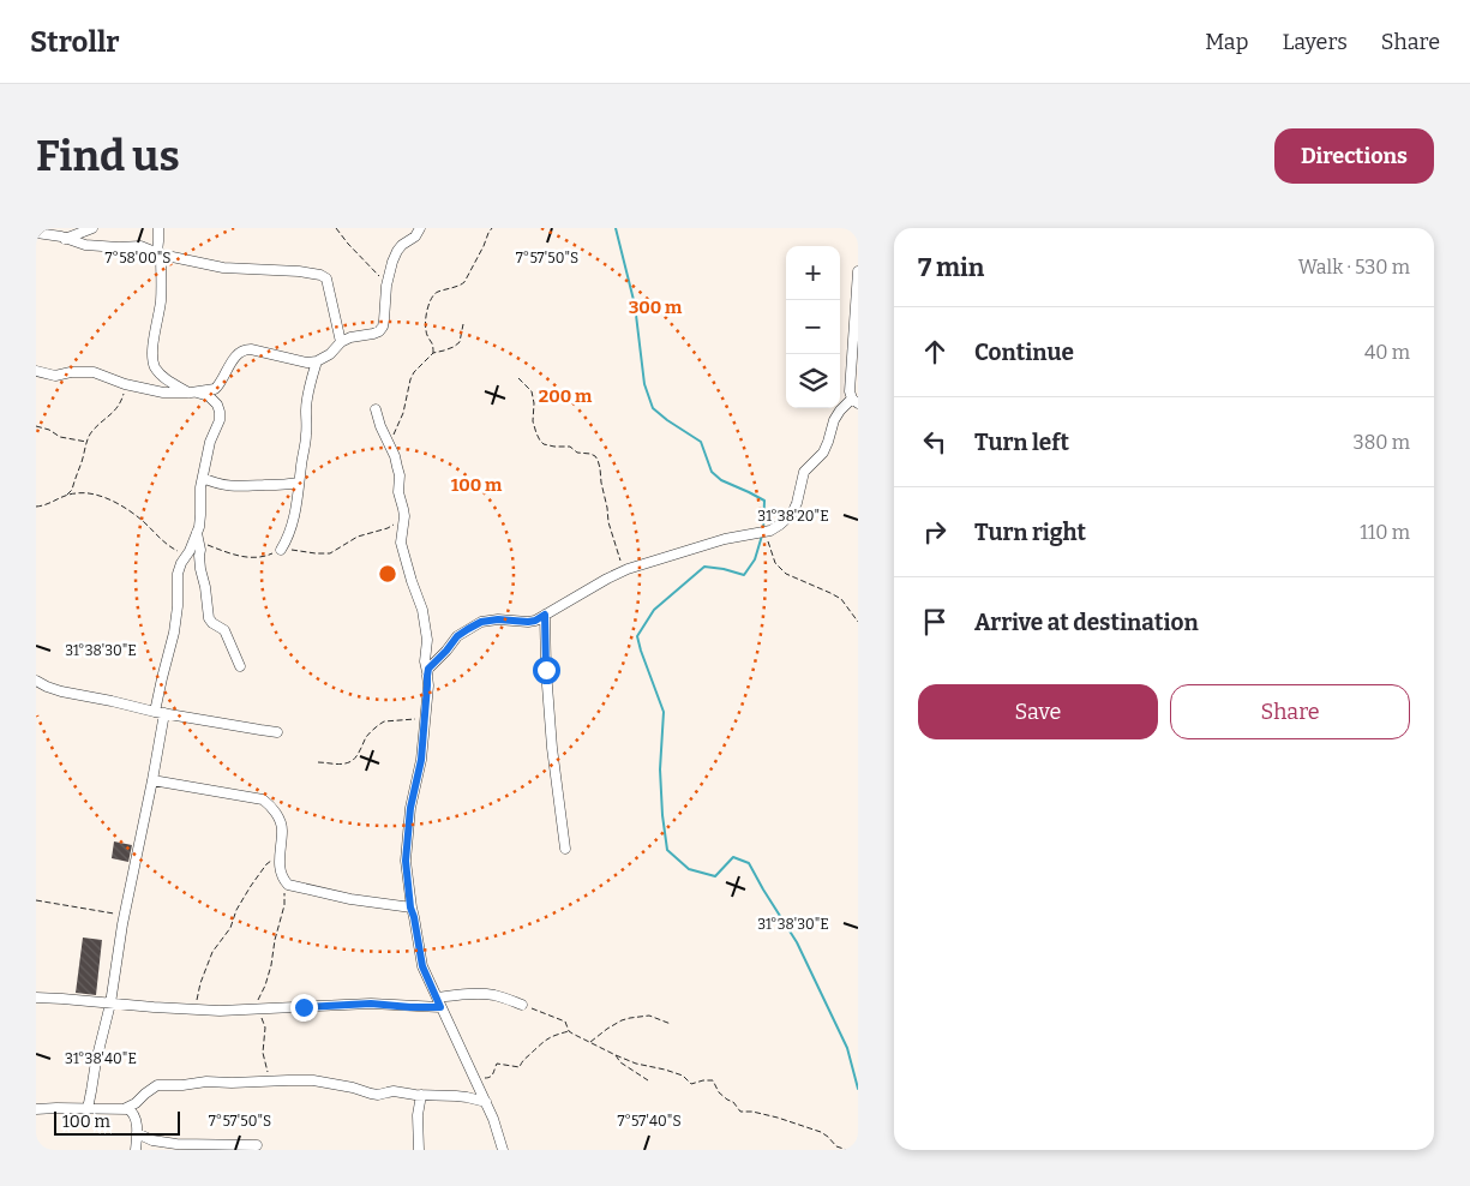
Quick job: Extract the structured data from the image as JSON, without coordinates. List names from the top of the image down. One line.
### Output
{"scale_bar":"100 m","page":{"header":"Strollr","nav":["Map","Layers","Share"],"buttons":["Directions",["Save","Share"]],"title":"Find us","heading":["7 min","Walk · 530 m"],"map_buttons":["+","−"],"list":[["Continue","40 m"],["Turn left","380 m"],["Turn right","110 m"],"Arrive at destination"],"scale":"100 m"},"coordinates":["7°58'00\"S","7°57'50\"S","31°38'20\"E","31°38'30\"E","31°38'40\"E","7°57'40\"S"],"rings":["300 m","200 m","100 m"]}
